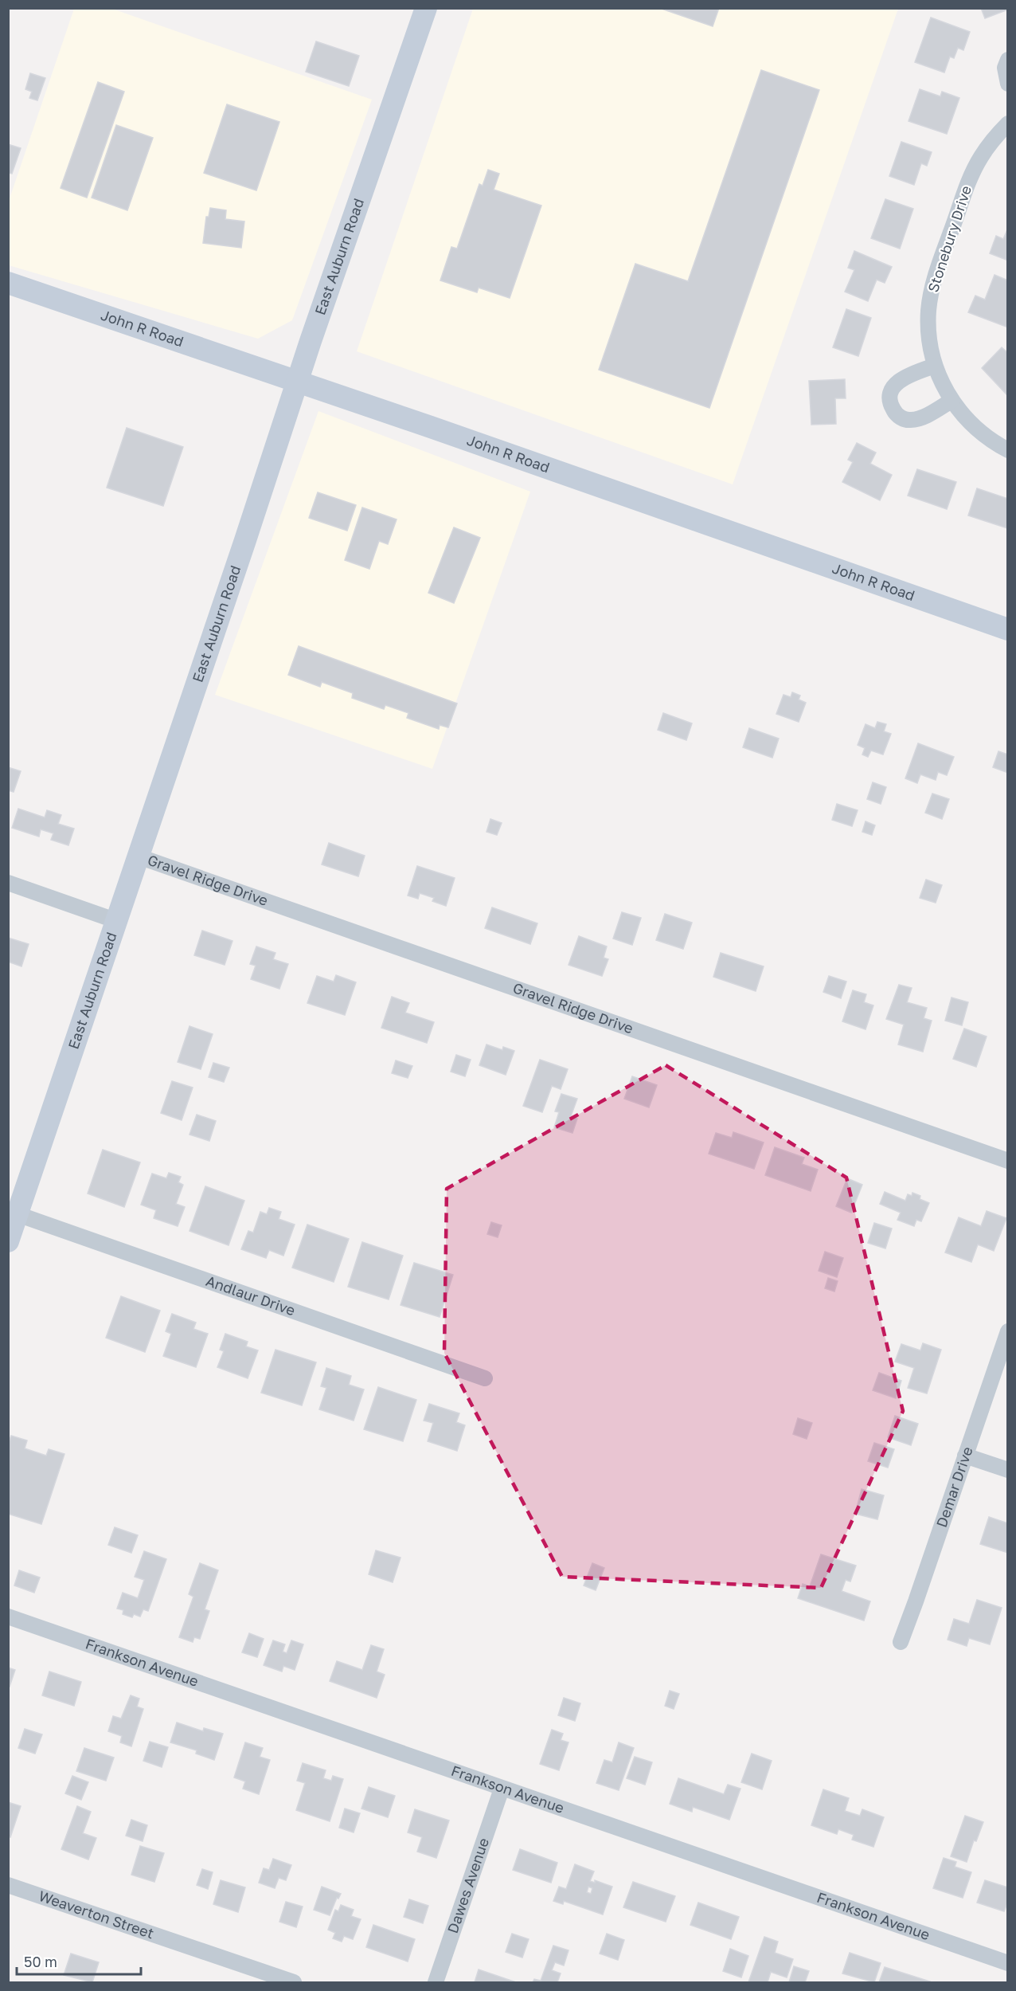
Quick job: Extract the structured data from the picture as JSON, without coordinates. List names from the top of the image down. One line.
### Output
{"streets":{"main road":["East Auburn Road","John R Road"],"street":["Stonebury Drive","Gravel Ridge Drive","Andlaur Drive","Demar Drive","Frankson Avenue","Dawes Avenue","Weaverton Street"]},"crossings":[["East Auburn Road","John R Road"],["East Auburn Road","Gravel Ridge Drive"],["East Auburn Road","Andlaur Drive"],["Frankson Avenue","Dawes Avenue"]],"scale_bar":"50 m"}
